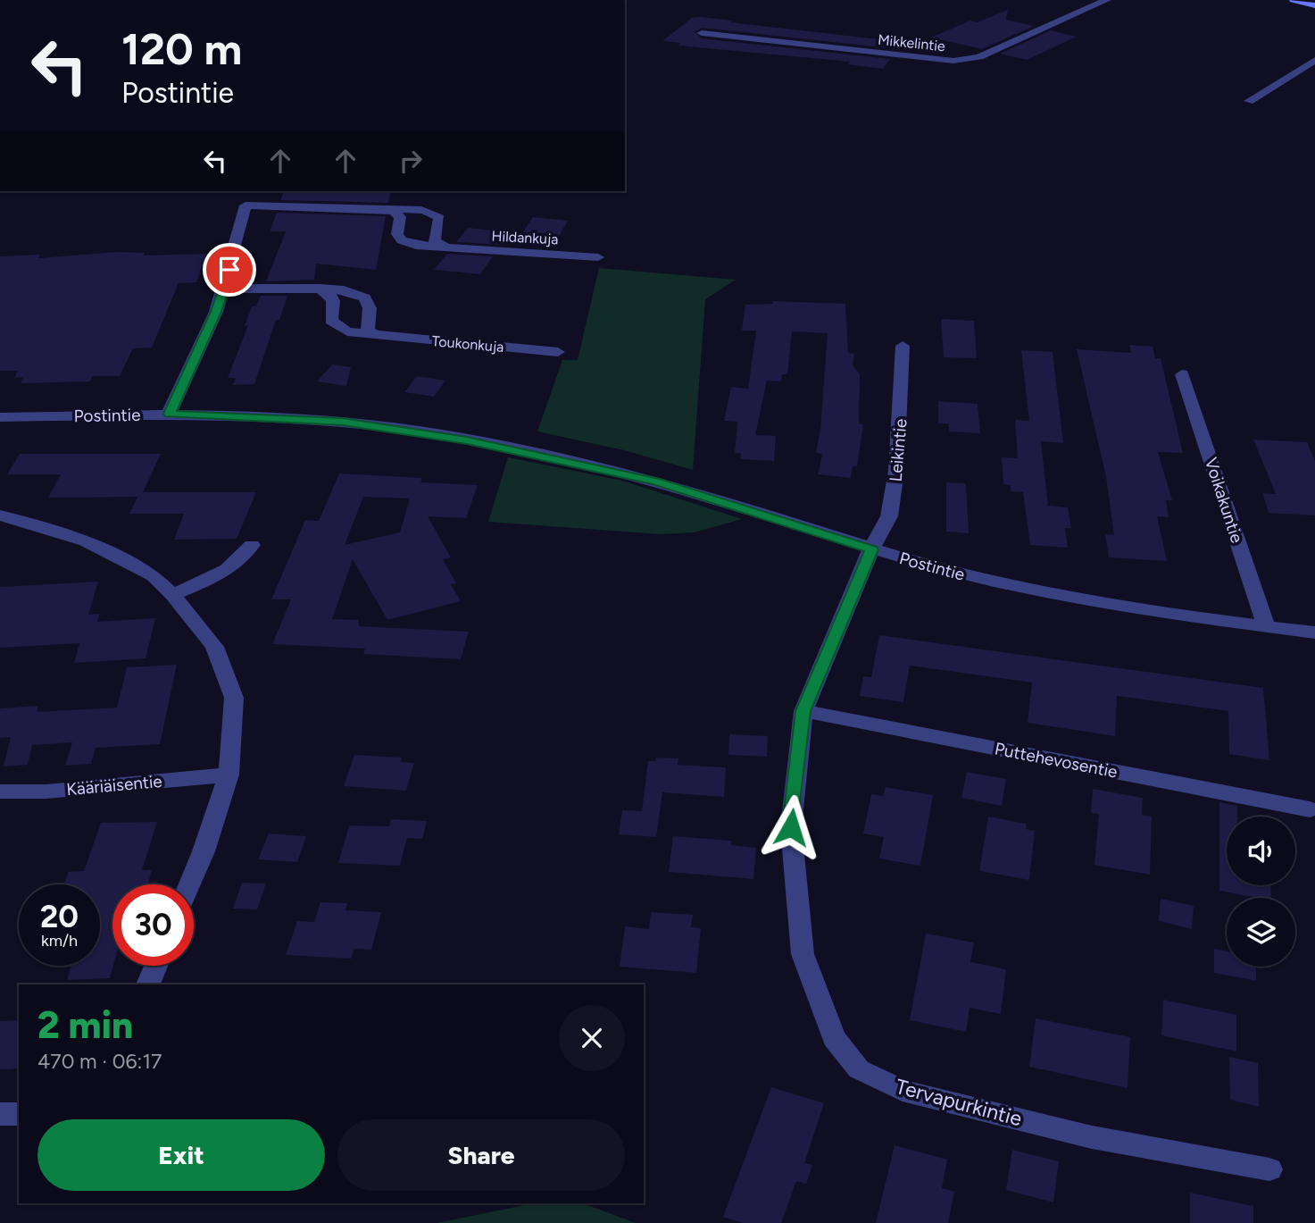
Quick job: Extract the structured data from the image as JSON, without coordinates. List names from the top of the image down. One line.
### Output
{"streets":{"street":["Mikkelintie","Hildankuja","Toukonkuja","Postintie","Leikintie","Voikakuntie","Puttehevosentie","Kääriäisentie","Tervapurkintie"]},"crossings":[["Postintie","Leikintie"],["Postintie","Voikakuntie"],["Postintie","Tervapurkintie"],["Leikintie","Tervapurkintie"],["Puttehevosentie","Tervapurkintie"]],"page":{"turn":["120 m","Postintie"],"speed":"20 km/h","limit":"30","heading":["2 min","470 m · 06:17"],"buttons":["Exit","Share"]}}
